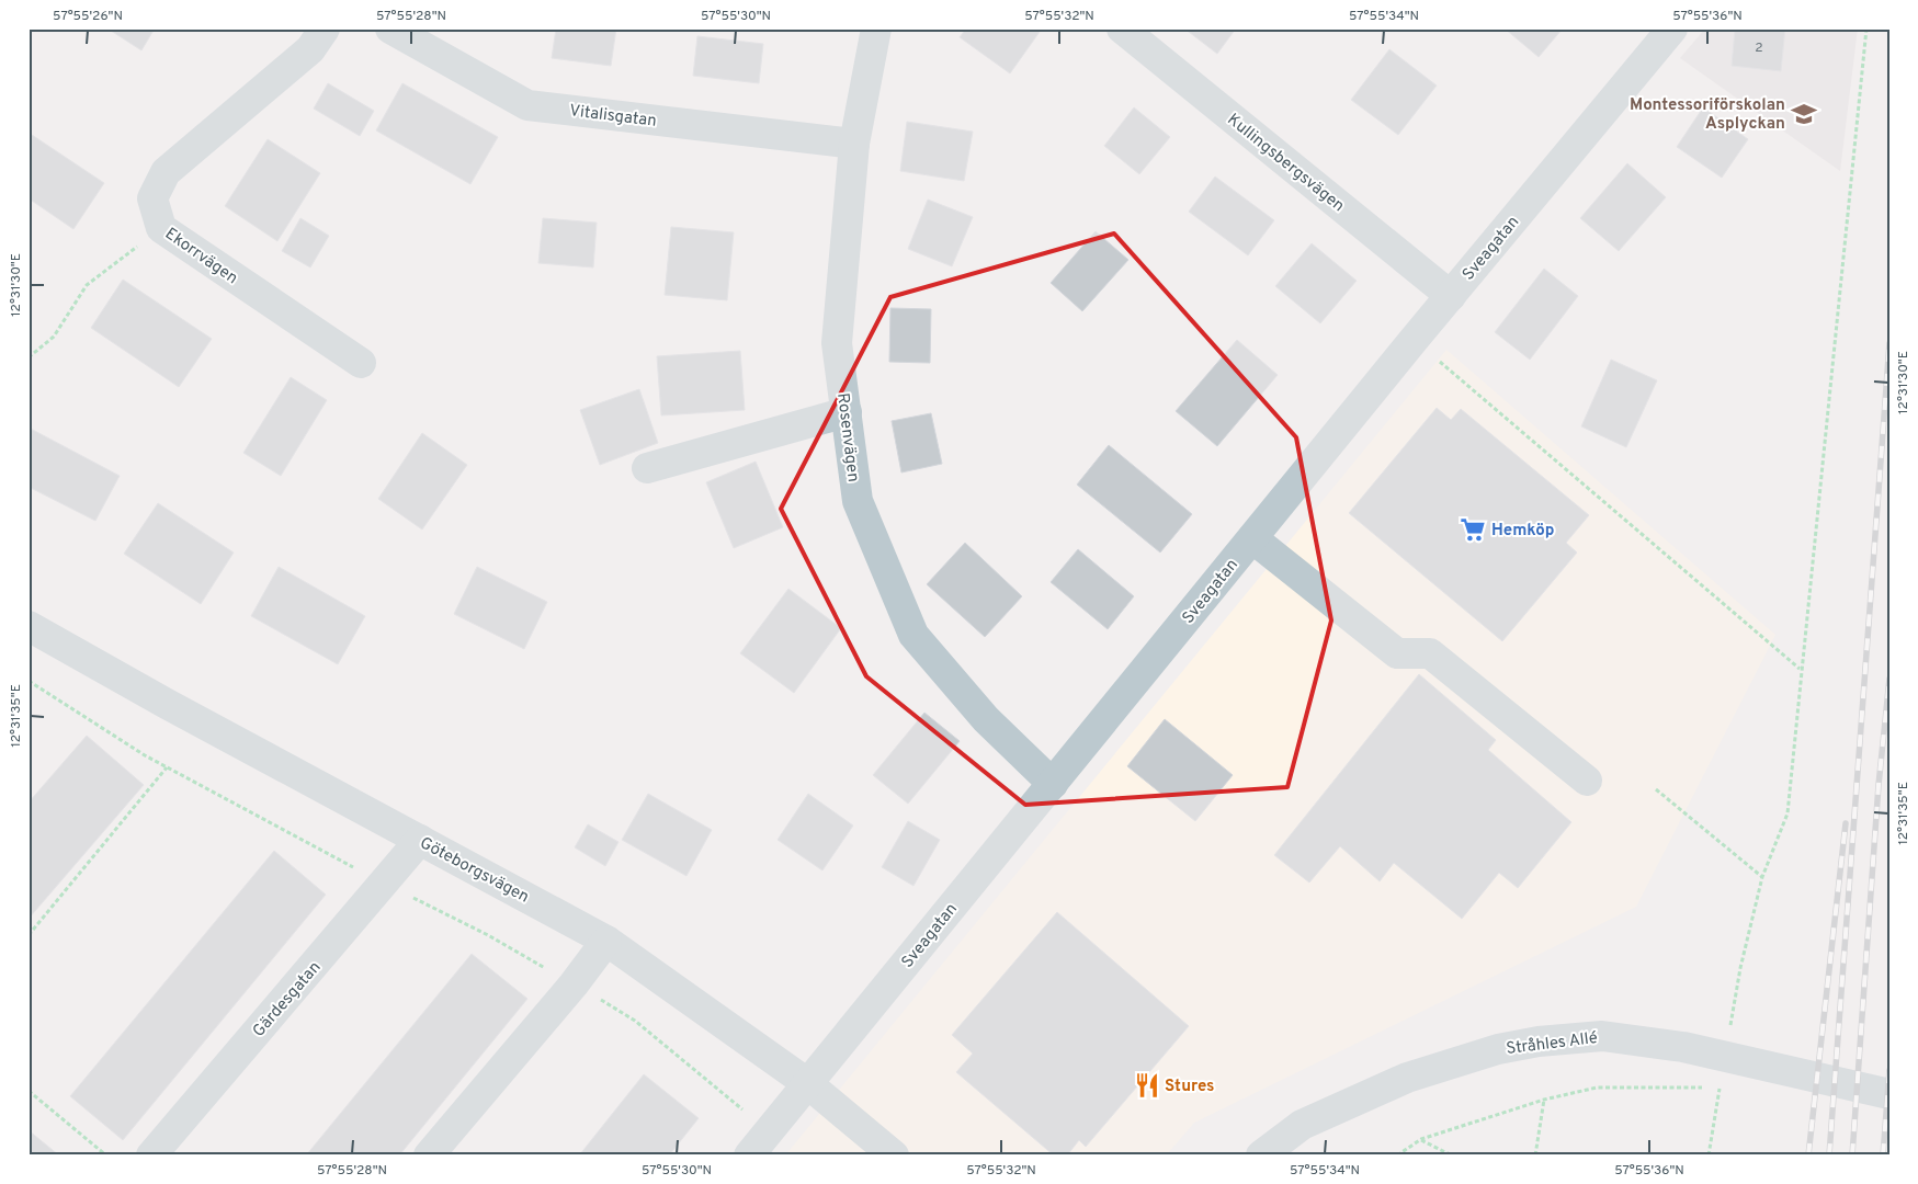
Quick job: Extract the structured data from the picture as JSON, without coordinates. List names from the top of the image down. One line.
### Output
{"streets":{"street":["Vitalisgatan","Kullingsbergsvägen","Sveagatan","Ekorrvägen","Rosenvägen","Göteborgsvägen","Gärdesgatan","Stråhles Allé"]},"crossings":[["Vitalisgatan","Rosenvägen"],["Kullingsbergsvägen","Sveagatan"],["Sveagatan","Rosenvägen"],["Sveagatan","Göteborgsvägen"],["Göteborgsvägen","Gärdesgatan"]],"places":{"school or university":["Montessoriförskolan Asplyckan"],"supermarket":["Hemköp"],"restaurant":["Stures"]},"house_numbers":["2"],"coordinates":["57°55'26\"N","57°55'28\"N","57°55'30\"N","57°55'32\"N","57°55'34\"N","57°55'36\"N","12°31'30\"E","12°31'35\"E"]}
